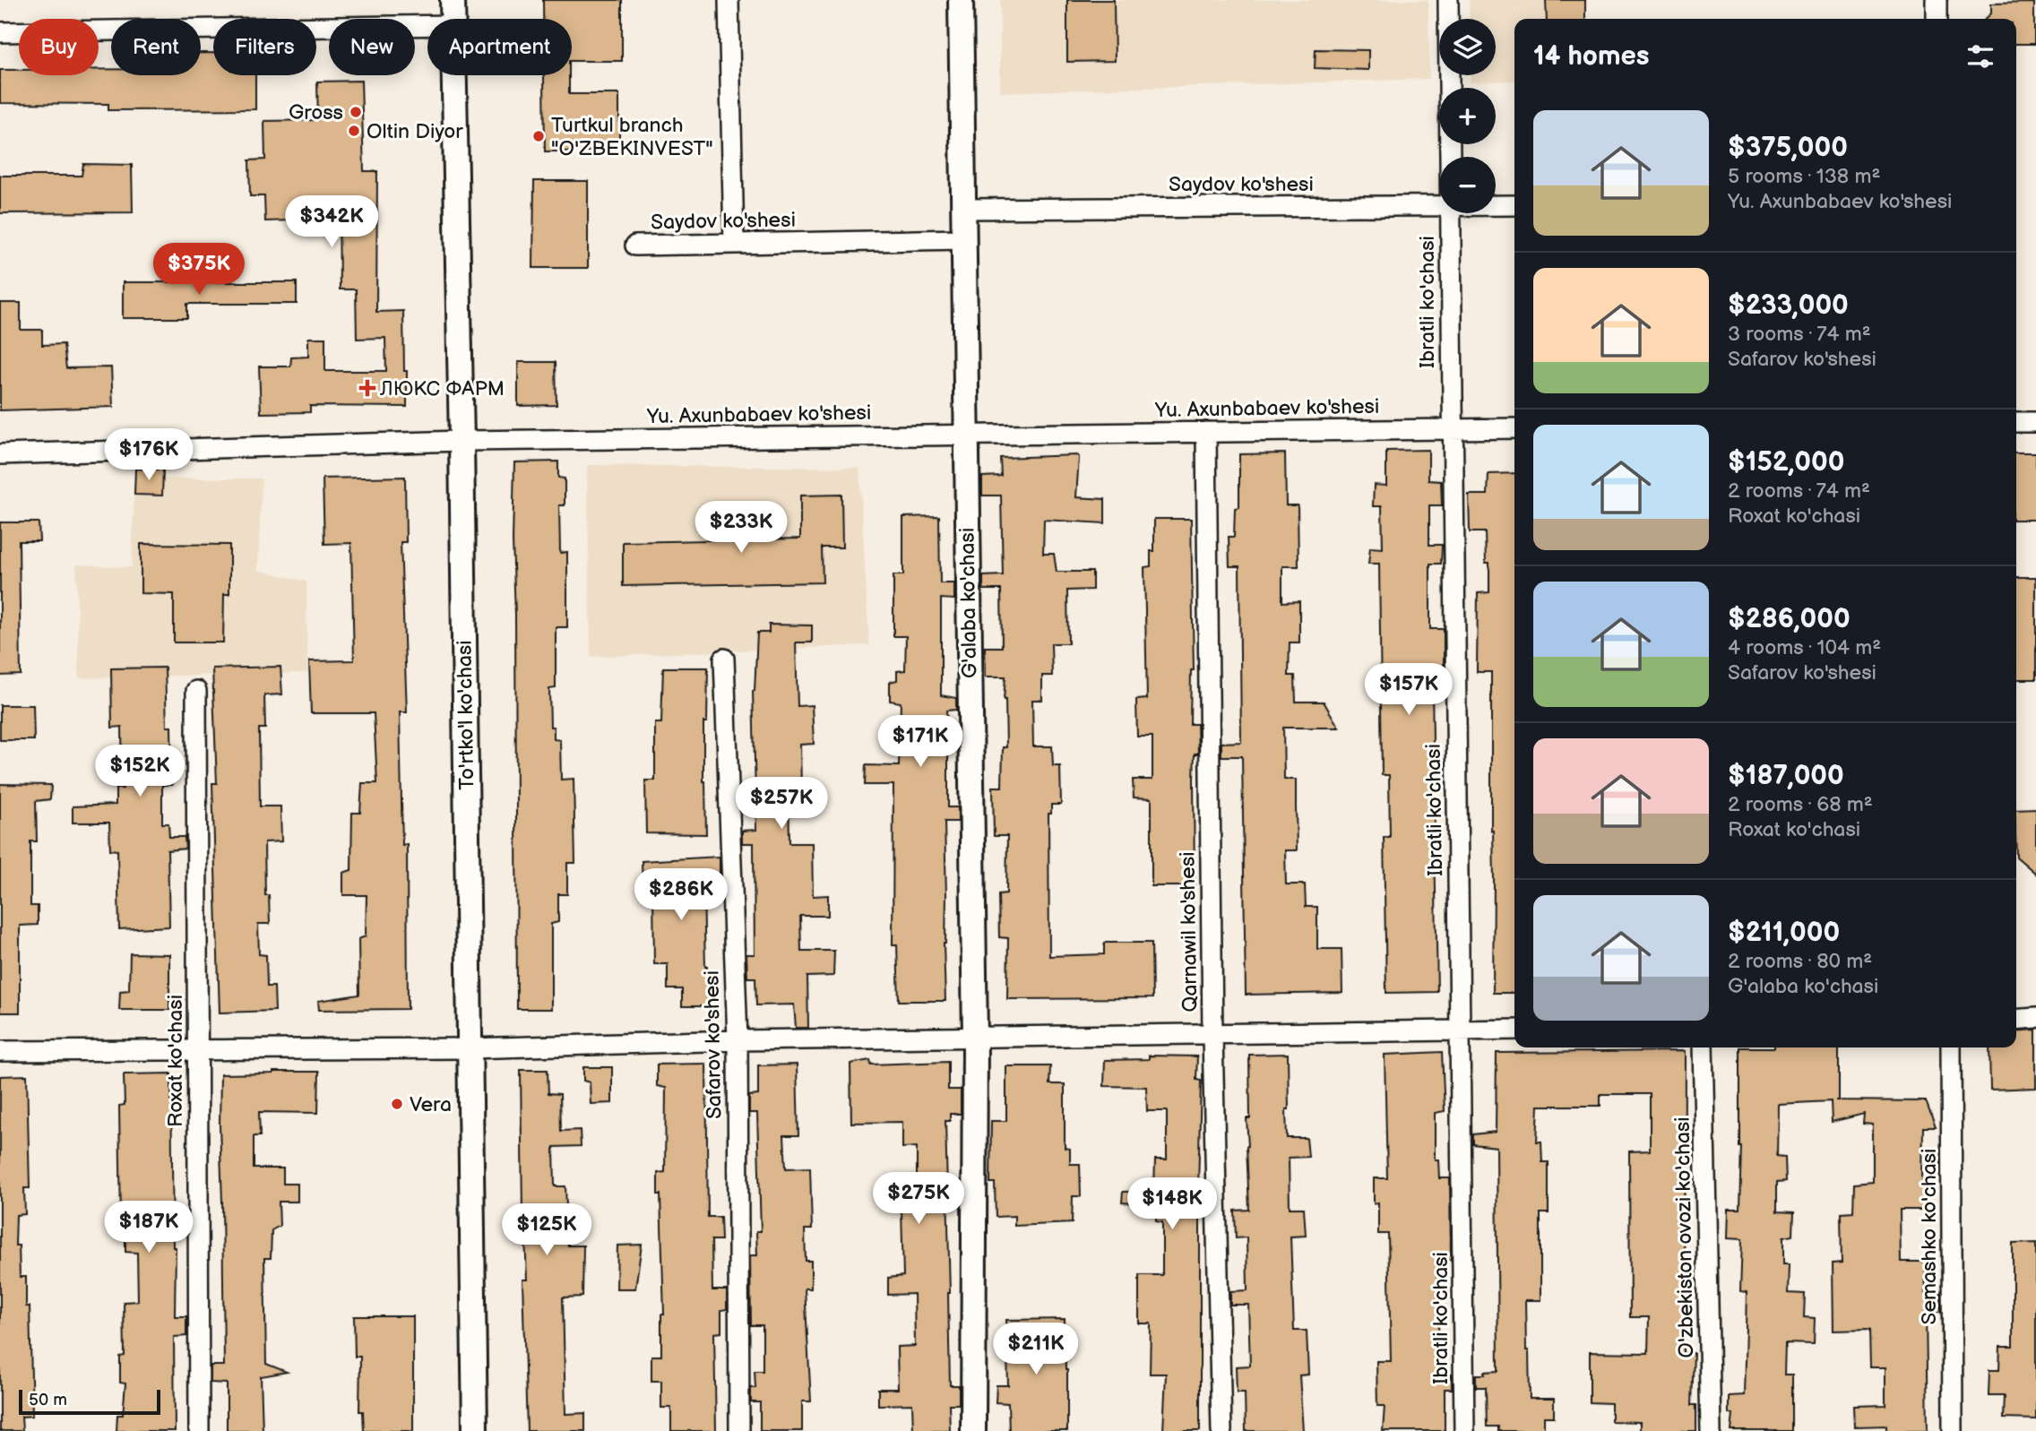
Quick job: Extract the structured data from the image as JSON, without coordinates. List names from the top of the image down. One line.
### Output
{"streets":{"street":["Saydov ko'shesi","Ibratli ko'chasi","Yu. Axunbabaev ko'shesi","G'alaba ko'chasi","To'rtko'l ko'chasi","Qarnawil ko'shesi","Safarov ko'shesi","Roxat ko'chasi","Semashko ko'chasi","O'zbekiston ovozi ko'chasi"]},"crossings":[["Saydov ko'shesi","G'alaba ko'chasi"],["Ibratli ko'chasi","Yu. Axunbabaev ko'shesi"],["Yu. Axunbabaev ko'shesi","G'alaba ko'chasi"],["Yu. Axunbabaev ko'shesi","To'rtko'l ko'chasi"],["Yu. Axunbabaev ko'shesi","Qarnawil ko'shesi"]],"places":{"other":["Gross","Oltin Diyor","Turtkul branch \"O'ZBEKINVEST\"","Vera"],"health":["ЛЮКС ФАРМ"]},"scale_bar":"50 m","page":{"map_buttons":["+","−"],"chip":["Buy","Rent","Filters","New","Apartment"],"heading":"14 homes","list":[{"name":"$375,000","note":"5 rooms · 138 m² · Yu. Axunbabaev ko'shesi"},{"name":"$233,000","note":"3 rooms · 74 m² · Safarov ko'shesi"},{"name":"$152,000","note":"2 rooms · 74 m² · Roxat ko'chasi"},{"name":"$286,000","note":"4 rooms · 104 m² · Safarov ko'shesi"},{"name":"$187,000","note":"2 rooms · 68 m² · Roxat ko'chasi"},{"name":"$211,000","note":"2 rooms · 80 m² · G'alaba ko'chasi"}],"price":["$342K","$375K","$176K","$233K","$157K","$171K","$152K","$257K","$286K","$275K","$148K","$187K","$125K","$211K"],"scale":"50 m"}}
